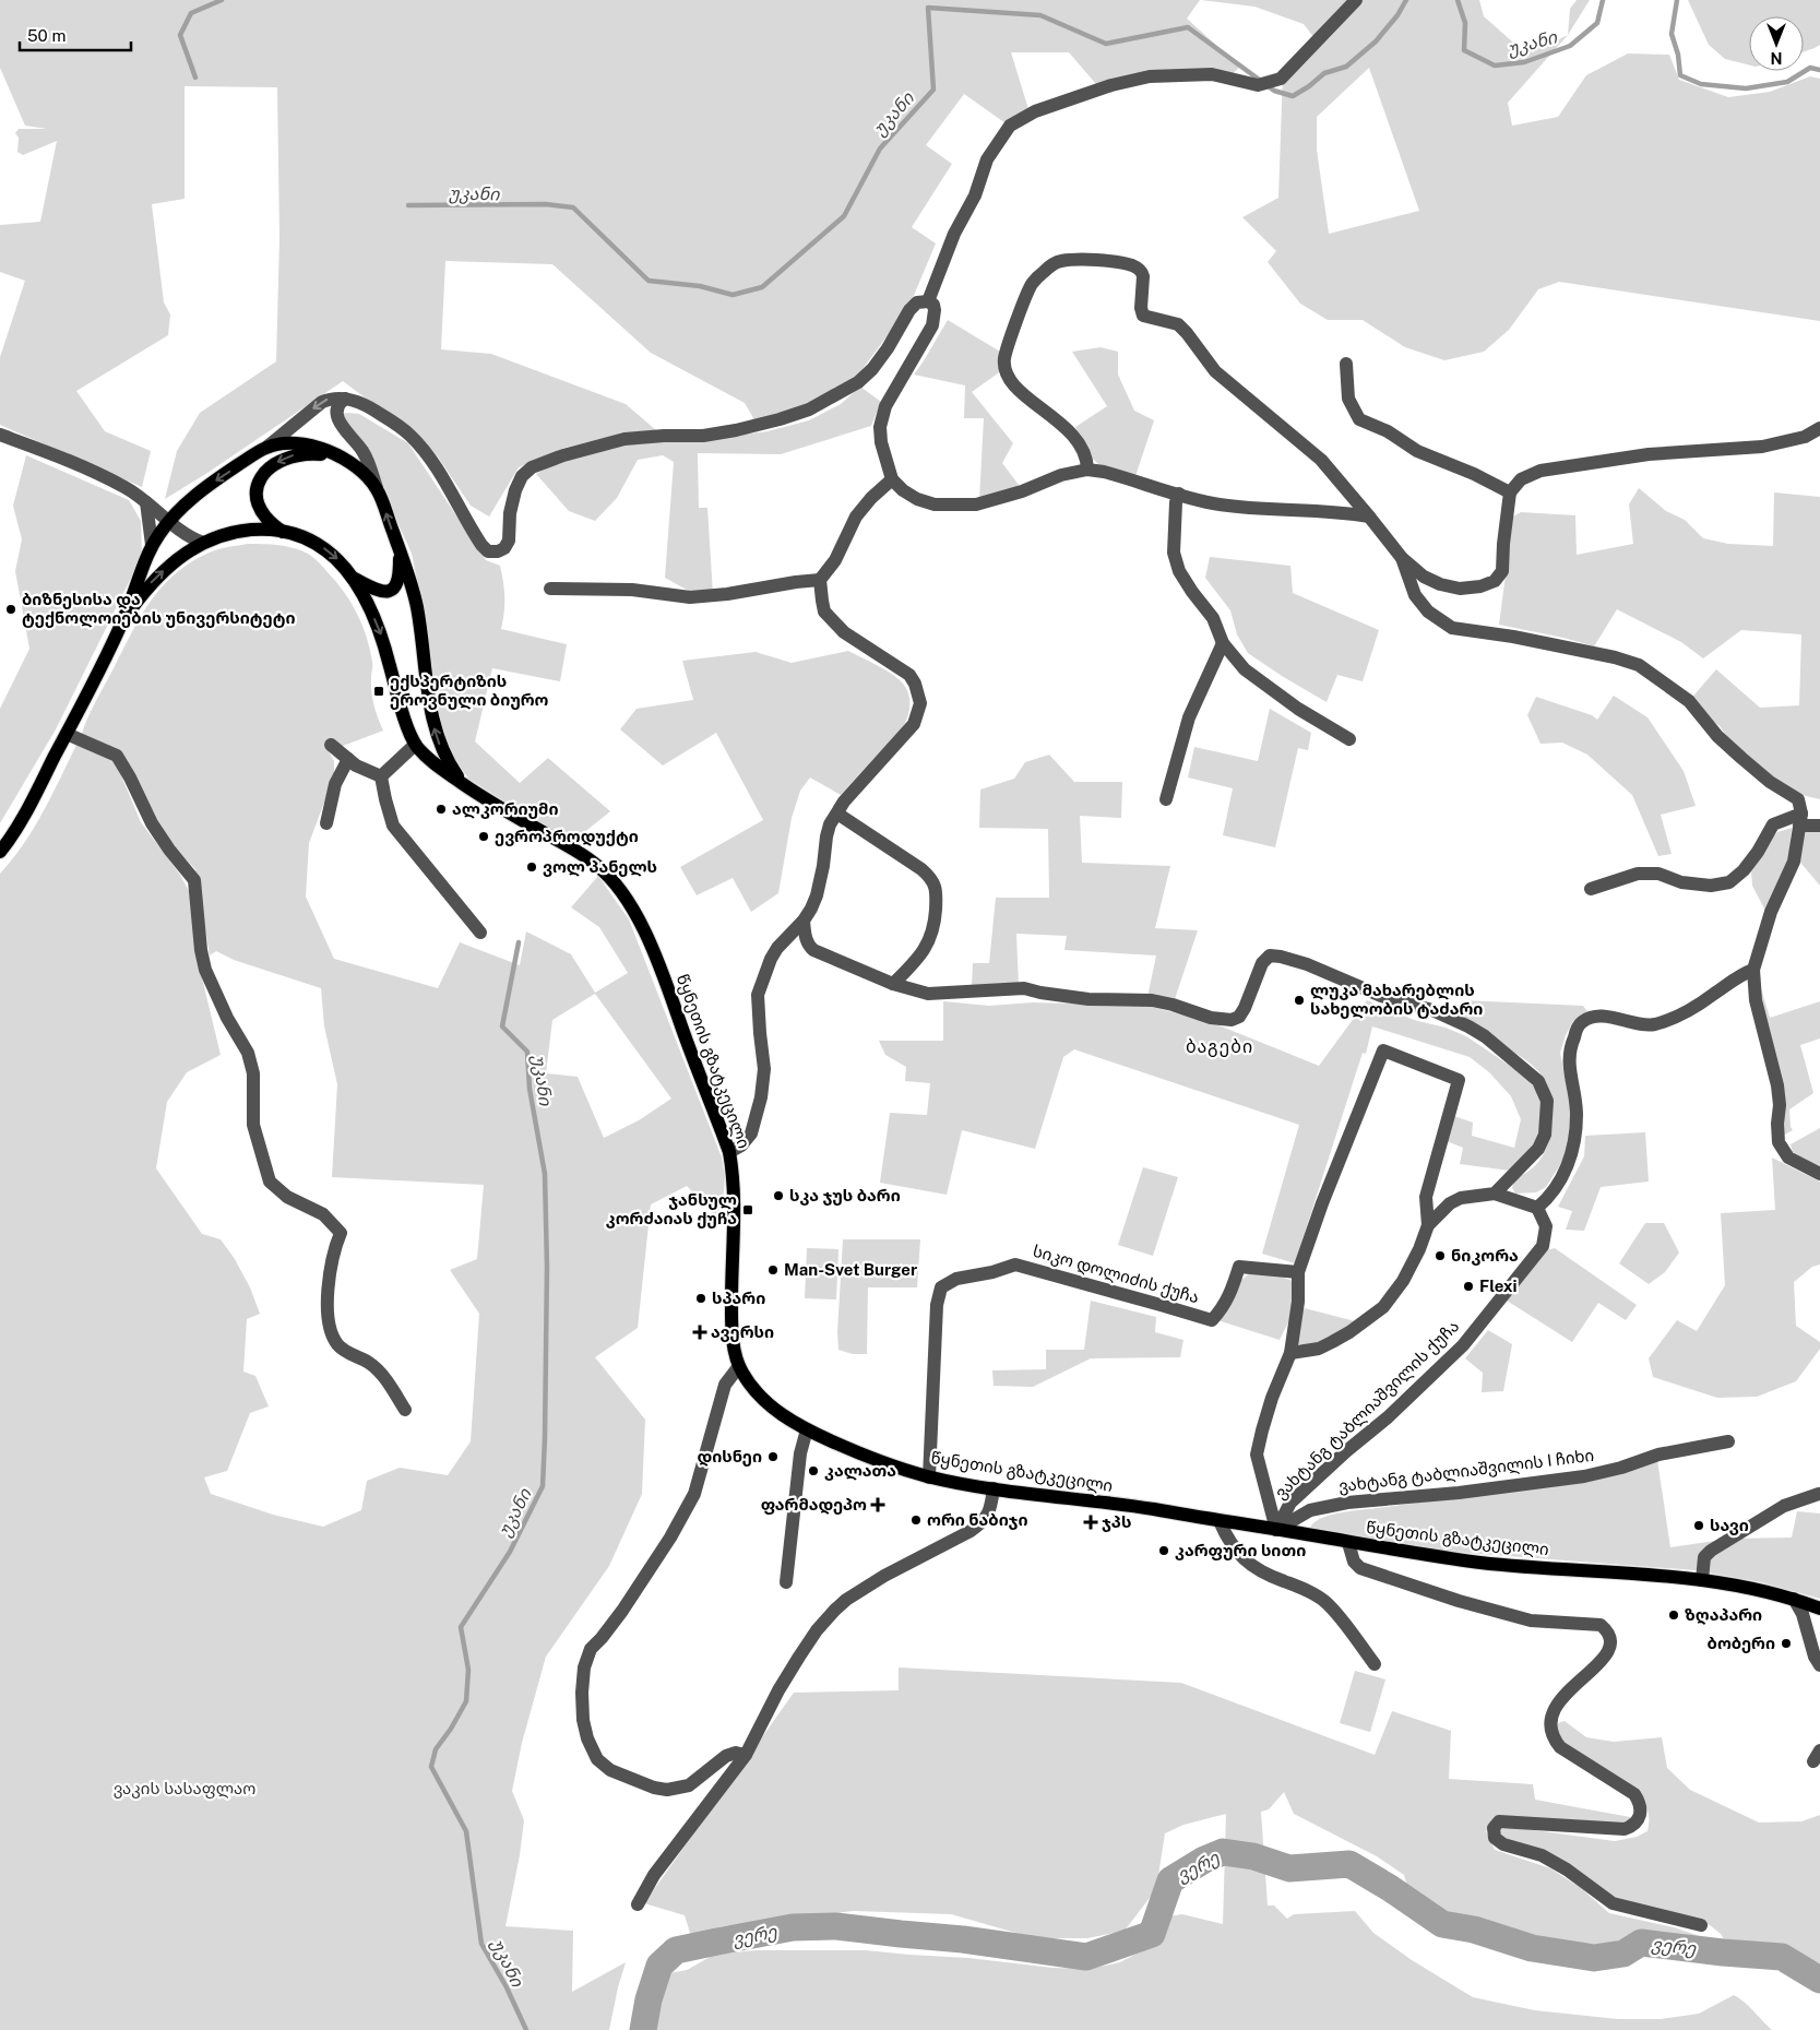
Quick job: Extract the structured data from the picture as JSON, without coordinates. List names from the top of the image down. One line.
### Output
{"streets":{"main road":["წყნეთის გზატკეცილი"],"street":["სიკო დოლიძის ქუჩა","ვახტანგ ტაბლიაშვილის ქუჩა","ვახტანგ ტაბლიაშვილის I ჩიხი"]},"crossings":[["წყნეთის გზატკეცილი","სიკო დოლიძის ქუჩა"],["წყნეთის გზატკეცილი","ვახტანგ ტაბლიაშვილის ქუჩა"],["წყნეთის გზატკეცილი","ვახტანგ ტაბლიაშვილის I ჩიხი"],["ვახტანგ ტაბლიაშვილის ქუჩა","ვახტანგ ტაბლიაშვილის I ჩიხი"]],"districts":["ბაგები"],"water":["უკანი","ვერე"],"parks":["ვაკის სასაფლაო"],"places":{"other":["ბიზნესისა და ტექნოლოიების უნივერსიტეტი","ალკორიუმი","ევროპროდუქტი","ვოლ პანელს","ლუკა მახარებლის სახელობის ტაძარი","სკა ჯუს ბარი","ნიკორა","Man-Svet Burger","Flexi","სპარი","დისნეი","კალათა","ორი ნაბიჯი","სავი","კარფური სითი","ზღაპარი","ბობერი"],"transit":["ექსპერტიზის ეროვნული ბიურო","ჯანსულ კორძაიას ქუჩა"],"health":["ავერსი","ფარმადეპო","ჯპს"]},"scale_bar":"50 m","north":"bottom"}
